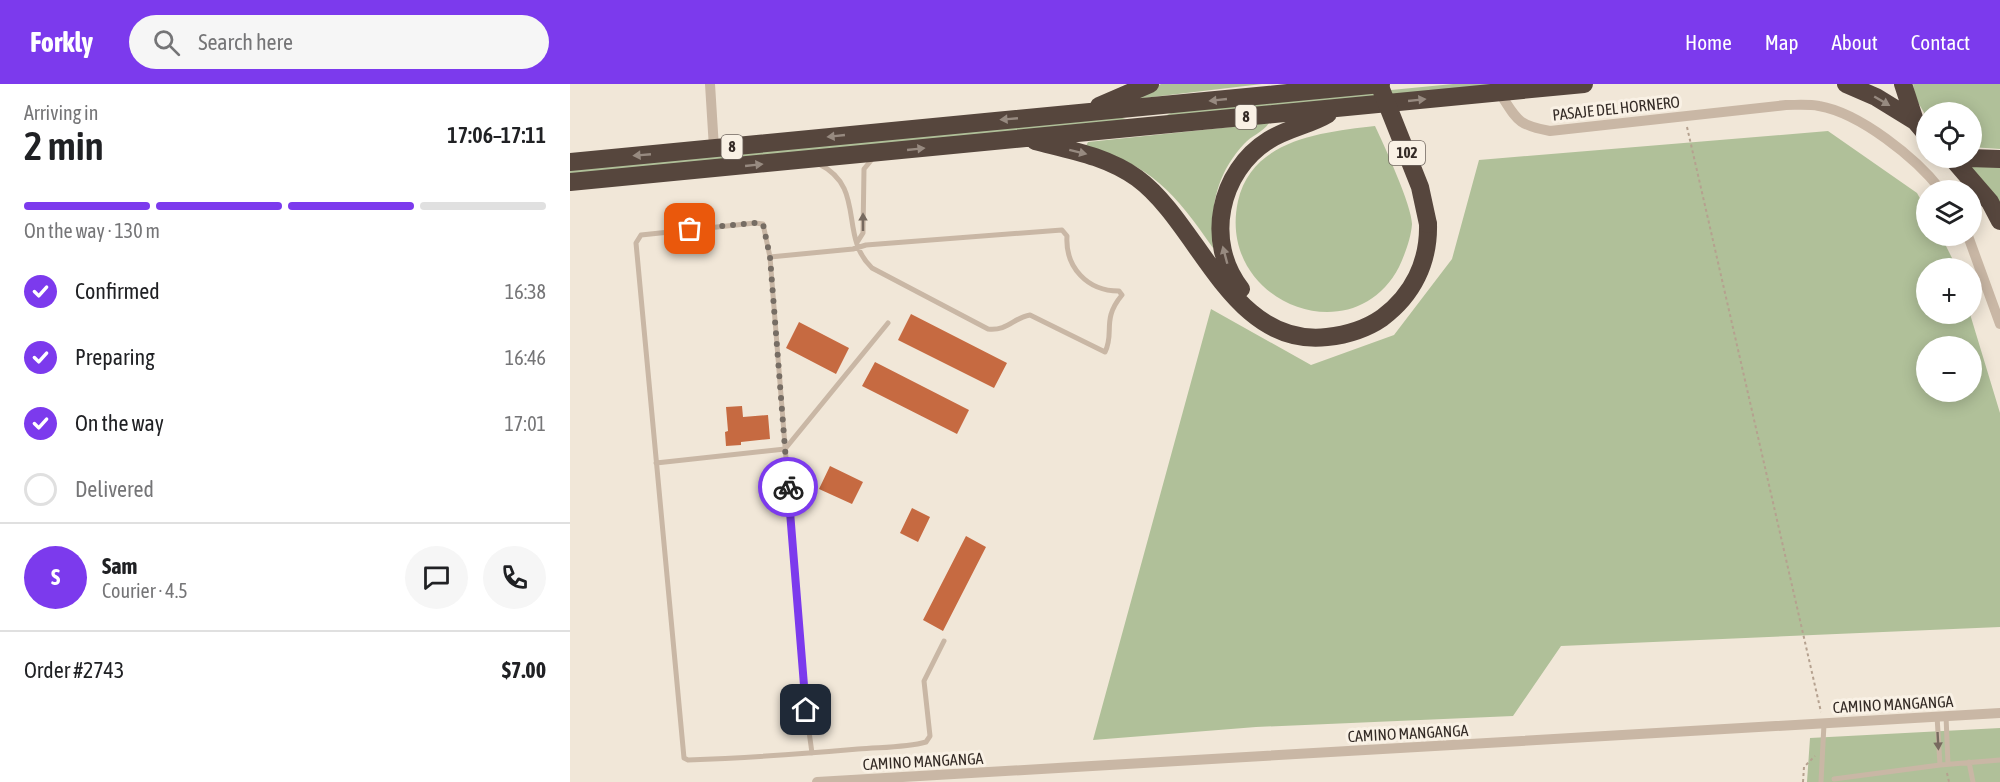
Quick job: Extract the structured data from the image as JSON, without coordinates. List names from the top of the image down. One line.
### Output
{"streets":{"highway":["8","102"],"street":["PASAJE DEL HORNERO","CAMINO MANGANGA"]},"crossings":[["PASAJE DEL HORNERO","8"],["8","102"]],"page":{"header":"Forkly","search":"Search here","nav":["Home","Map","About","Contact"],"heading":["2 min","Arriving in","17:06–17:11"],"panel":["Sam","Courier · 4.5","Order #2743","$7.00"],"map_buttons":["+","−"],"bar":"On the way · 130 m","list":[["Confirmed","16:38"],["Preparing","16:46"],["On the way","17:01"],"Delivered"],"round":"S"}}
